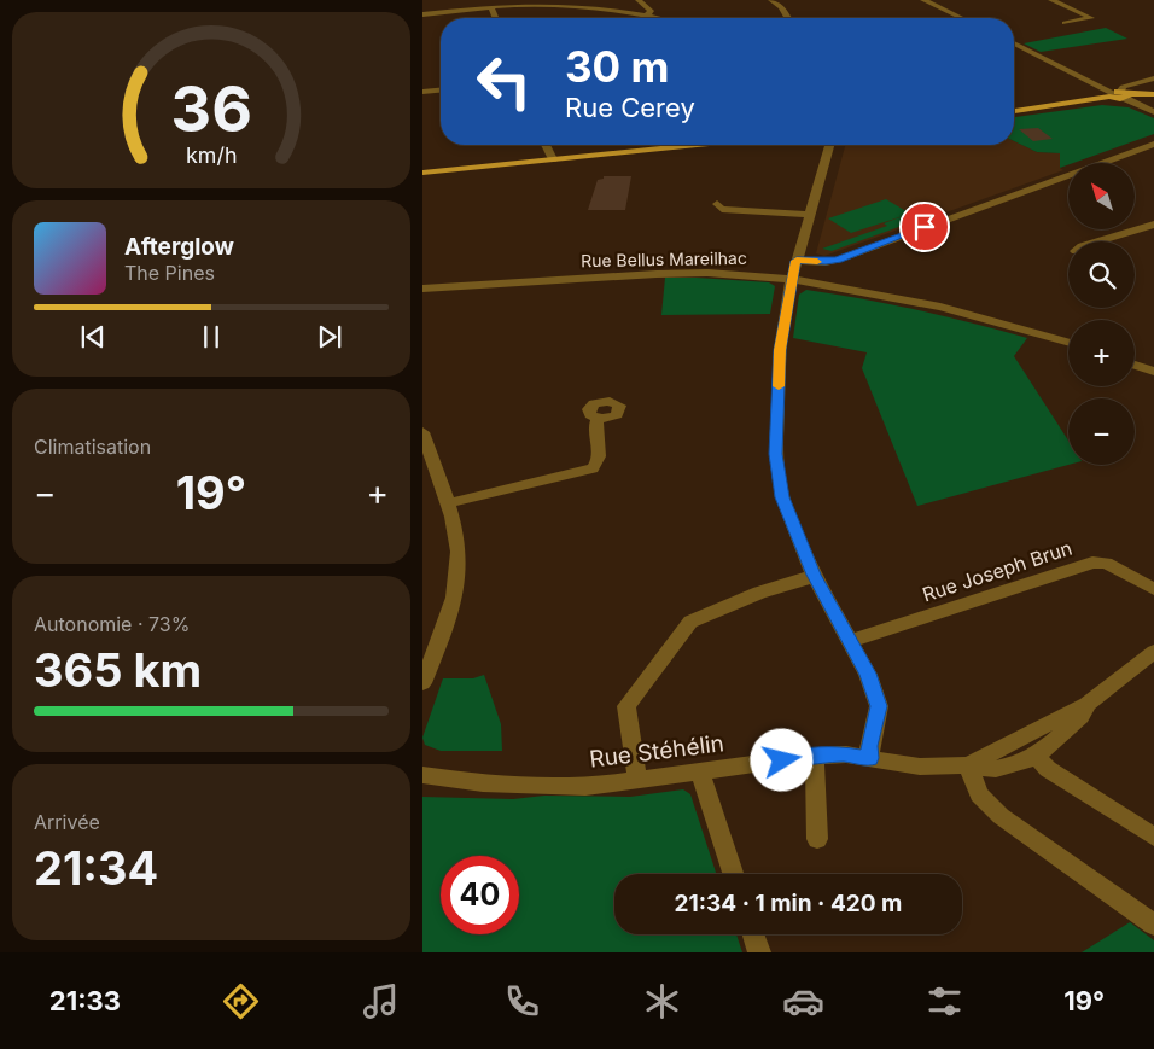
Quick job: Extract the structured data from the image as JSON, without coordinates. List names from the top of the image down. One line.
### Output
{"streets":{"street":["Rue Bellus Mareilhac","Rue Joseph Brun","Rue Stéhélin"]},"north":"top left","page":{"turn":["30 m","Rue Cerey"],"map_buttons":["+","−"],"song":["Afterglow","The Pines"],"tile":["Climatisation",["Autonomie · 73%","365 km"],["Arrivée","21:34"]],"heat":["−","19°","+"],"limit":"40","trip":"21:34 · 1 min · 420 m","tabs":["21:33","19°"],"gauge":["36","km/h"]}}
